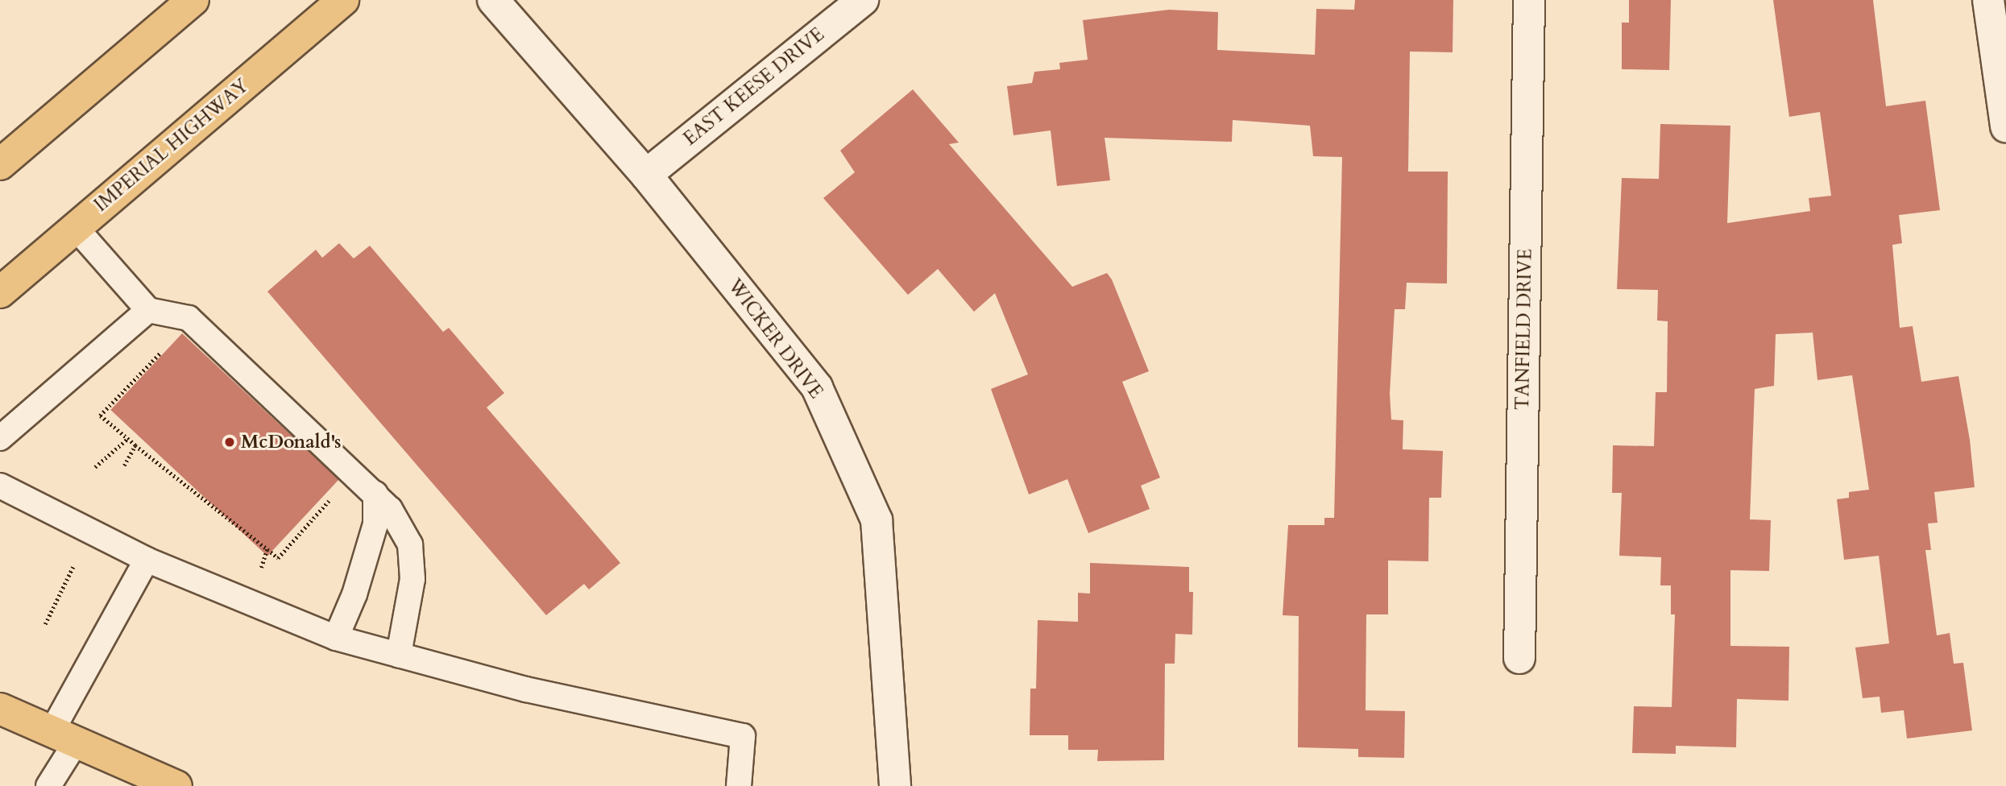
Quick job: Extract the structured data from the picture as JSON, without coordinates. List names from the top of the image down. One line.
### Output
{"streets":{"main road":["IMPERIAL HIGHWAY"],"street":["EAST KEESE DRIVE","TANFIELD DRIVE","WICKER DRIVE"]},"crossings":[["EAST KEESE DRIVE","WICKER DRIVE"]],"places":["McDonald's"]}
